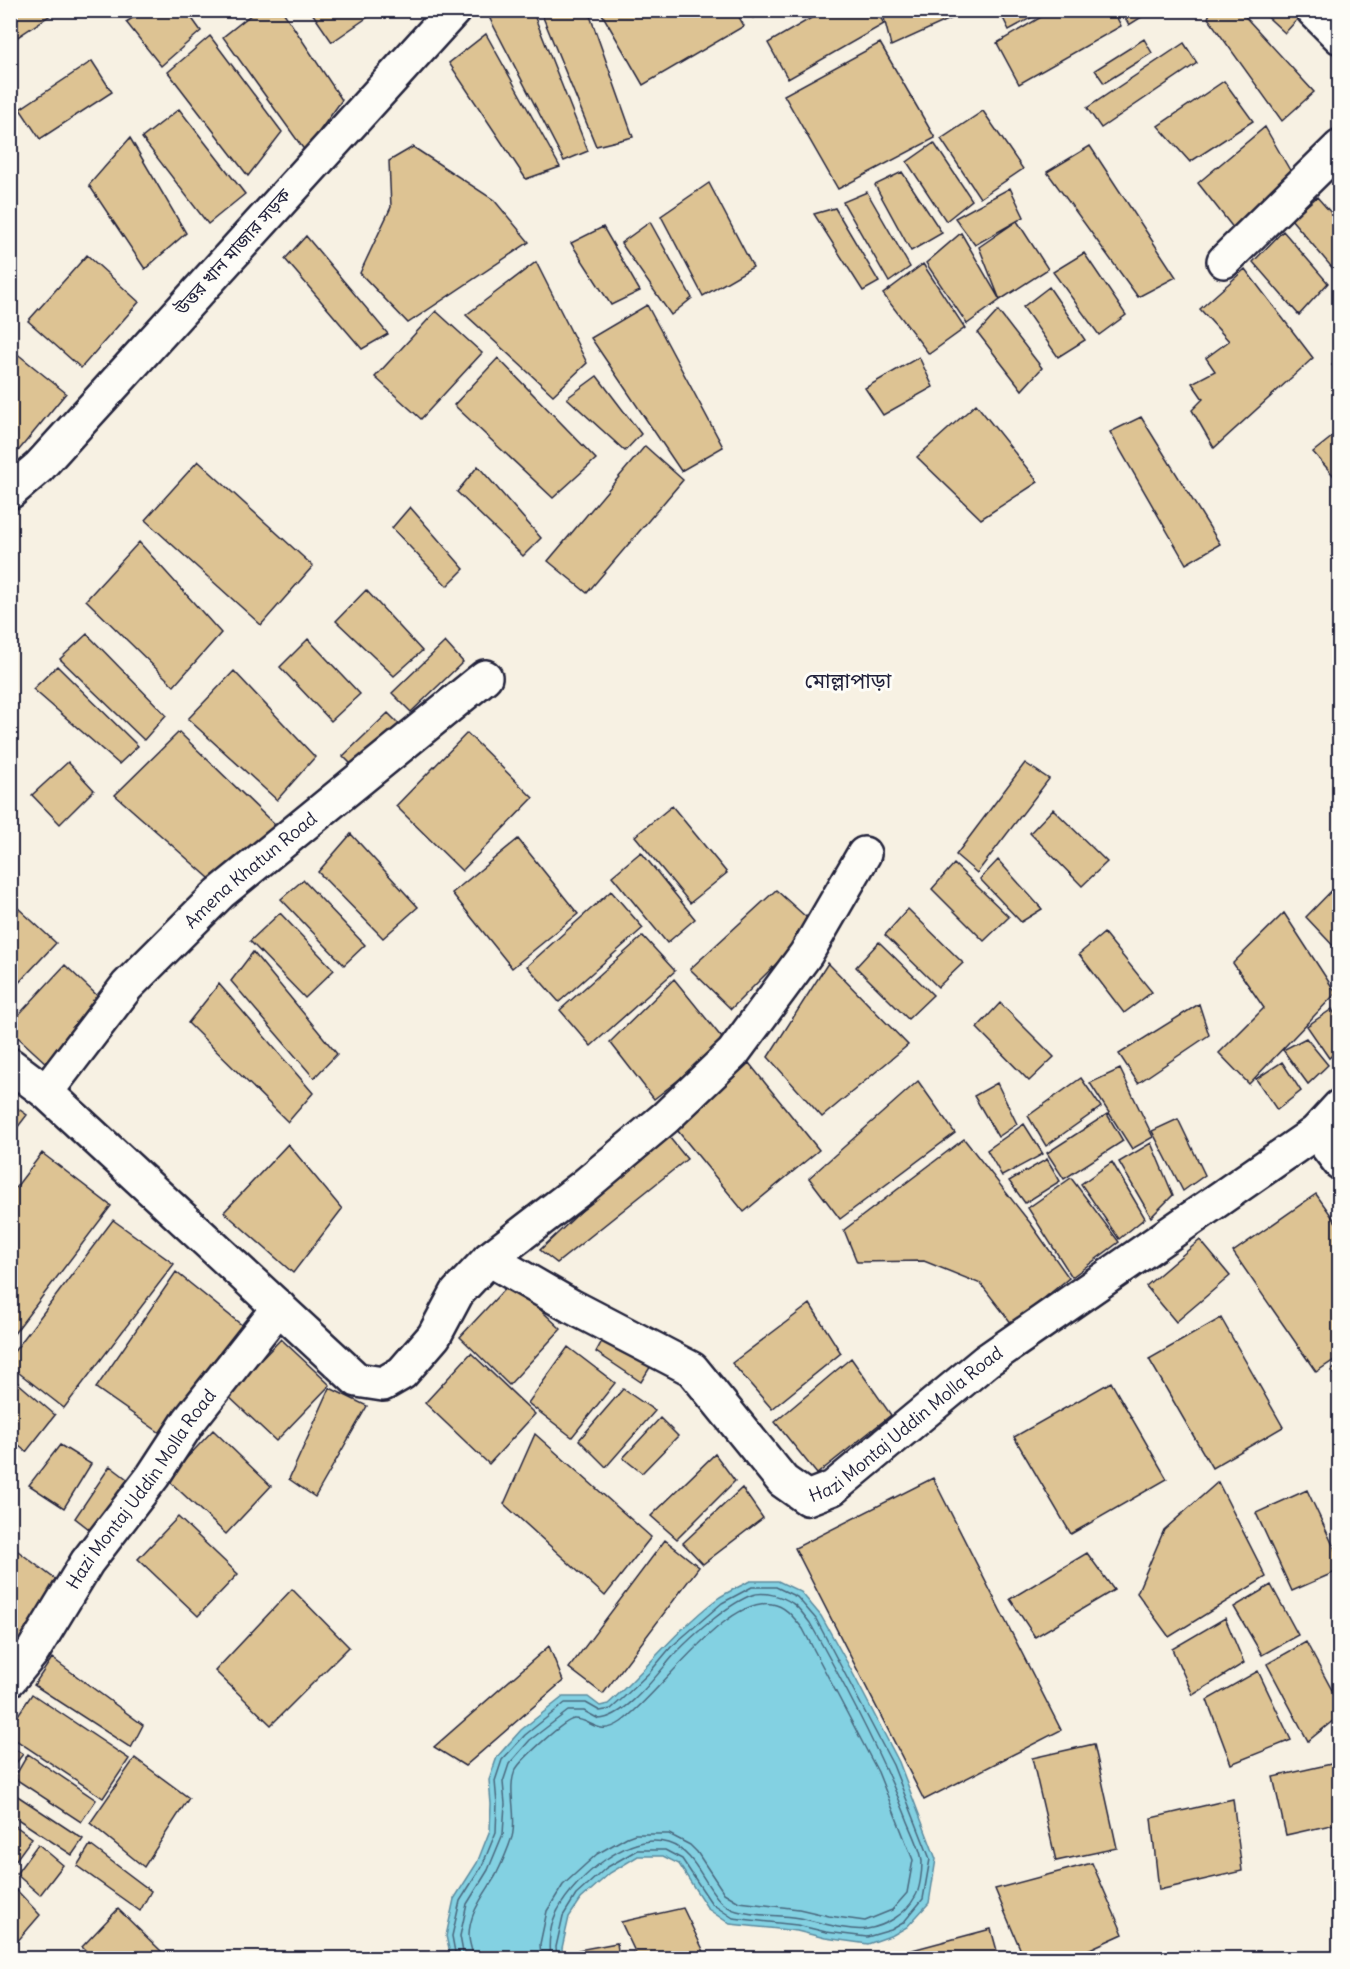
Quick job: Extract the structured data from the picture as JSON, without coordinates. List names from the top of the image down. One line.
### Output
{"streets":{"street":["উত্তর খান মাজার সড়ক","Amena Khatun Road","Hazi Montaj Uddin Molla Road"]},"districts":["মোল্লাপাড়া"]}
